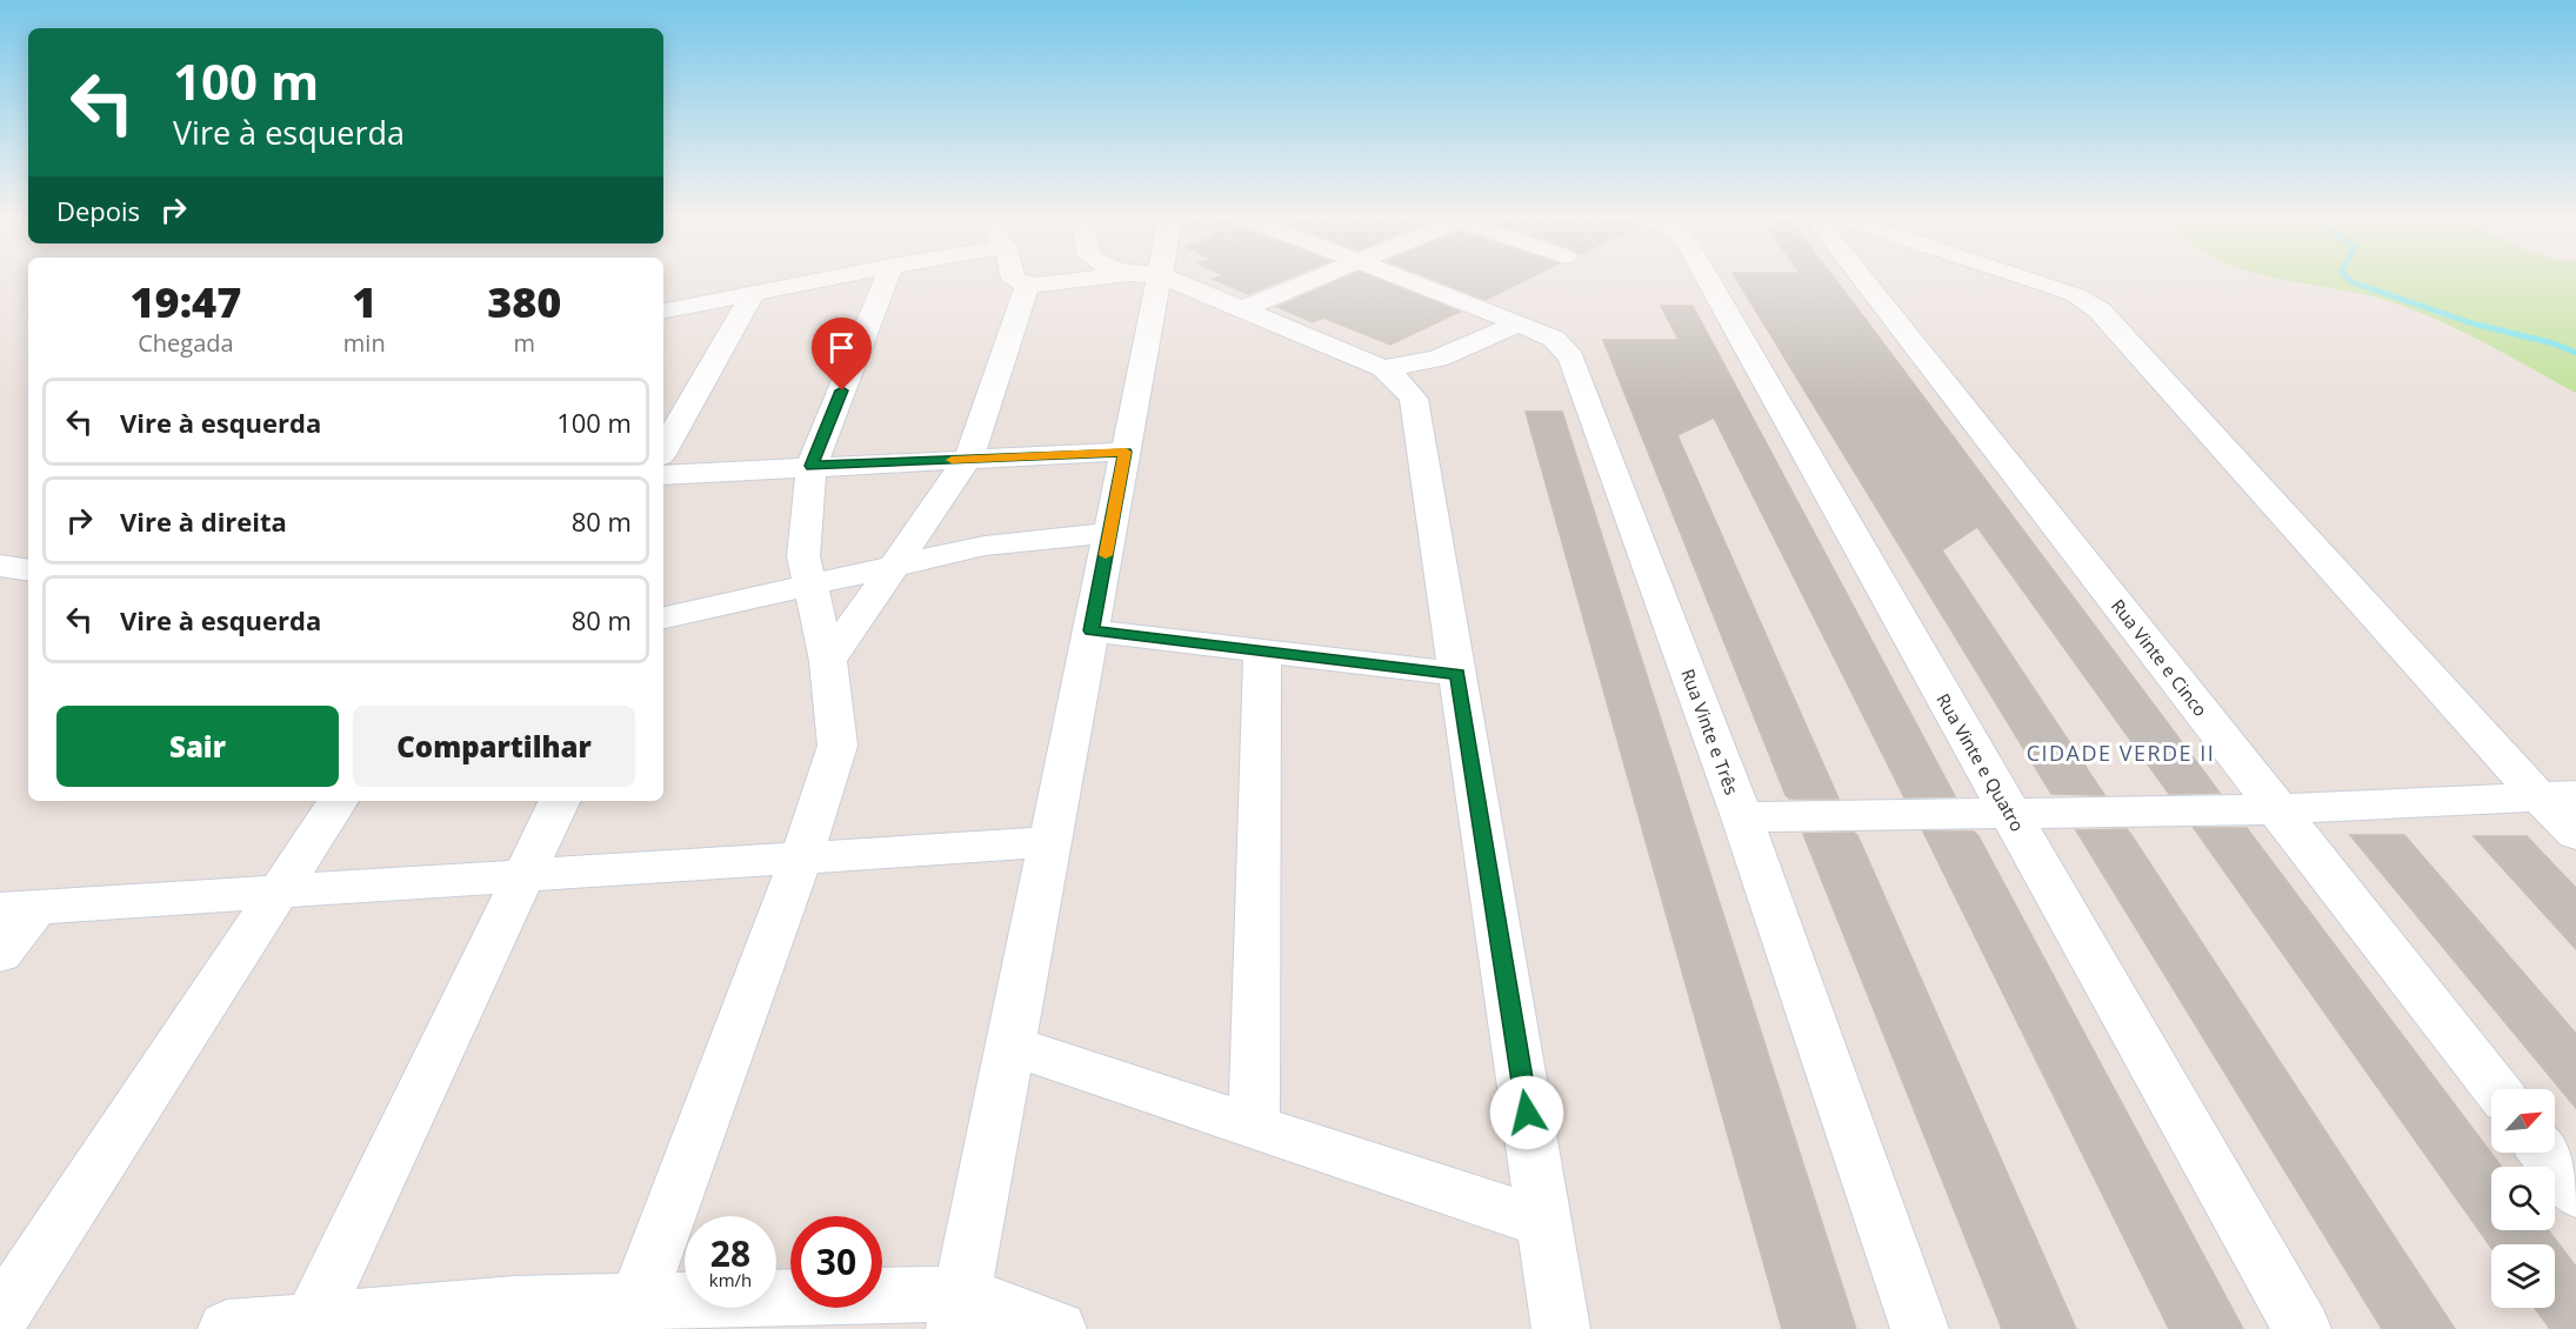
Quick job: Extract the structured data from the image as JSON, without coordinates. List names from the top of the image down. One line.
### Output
{"streets":{"street":["Rua Vinte e Cinco","Rua Vinte e Três","Rua Vinte e Quatro"]},"districts":["CIDADE VERDE II"],"north":"top right","page":{"turn":["100 m","Vire à esquerda"],"then":"Depois","eta":["19:47","Chegada","1","min","380","m"],"list":[{"name":"Vire à esquerda","value":"100 m"},{"name":"Vire à direita","value":"80 m"},{"name":"Vire à esquerda","value":"80 m"}],"buttons":["Sair","Compartilhar"],"speed":"28 km/h","limit":"30"}}
